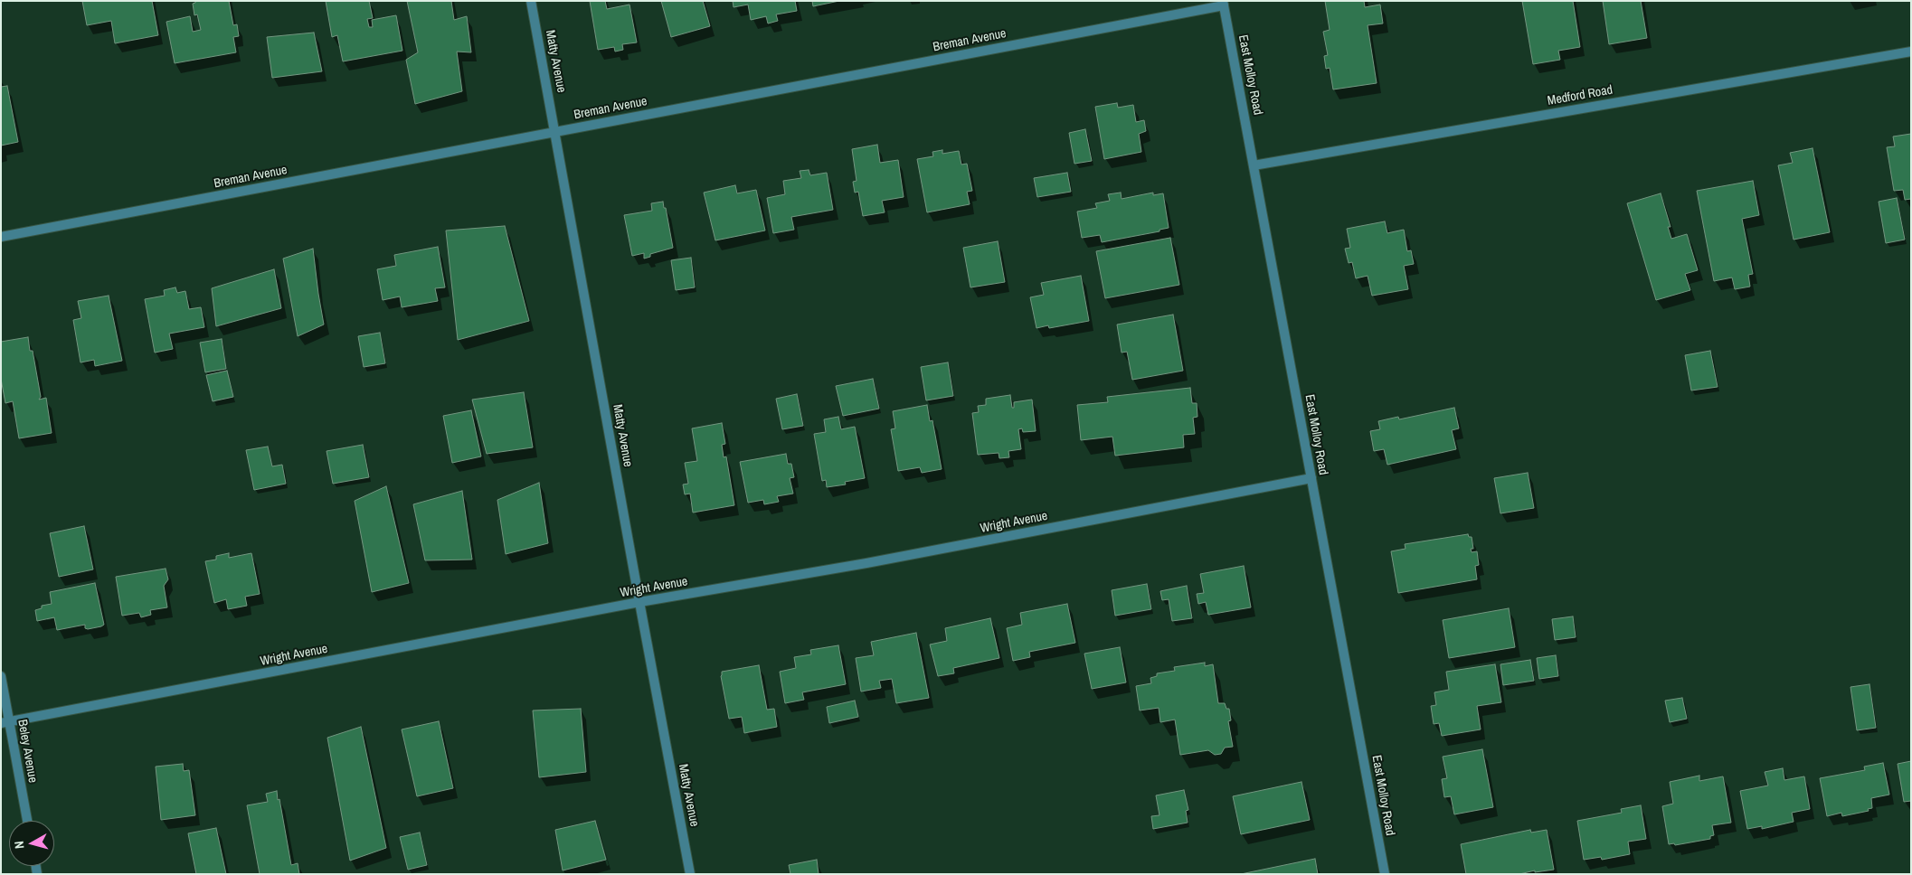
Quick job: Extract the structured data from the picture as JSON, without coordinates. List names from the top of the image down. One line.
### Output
{"streets":{"street":["Breman Avenue","Matty Avenue","East Molloy Road","Medford Road","Wright Avenue","Beley Avenue"]},"crossings":[["Breman Avenue","Matty Avenue"],["Breman Avenue","East Molloy Road"],["Matty Avenue","Wright Avenue"],["East Molloy Road","Medford Road"],["East Molloy Road","Wright Avenue"],["Wright Avenue","Beley Avenue"]],"north":"left"}
